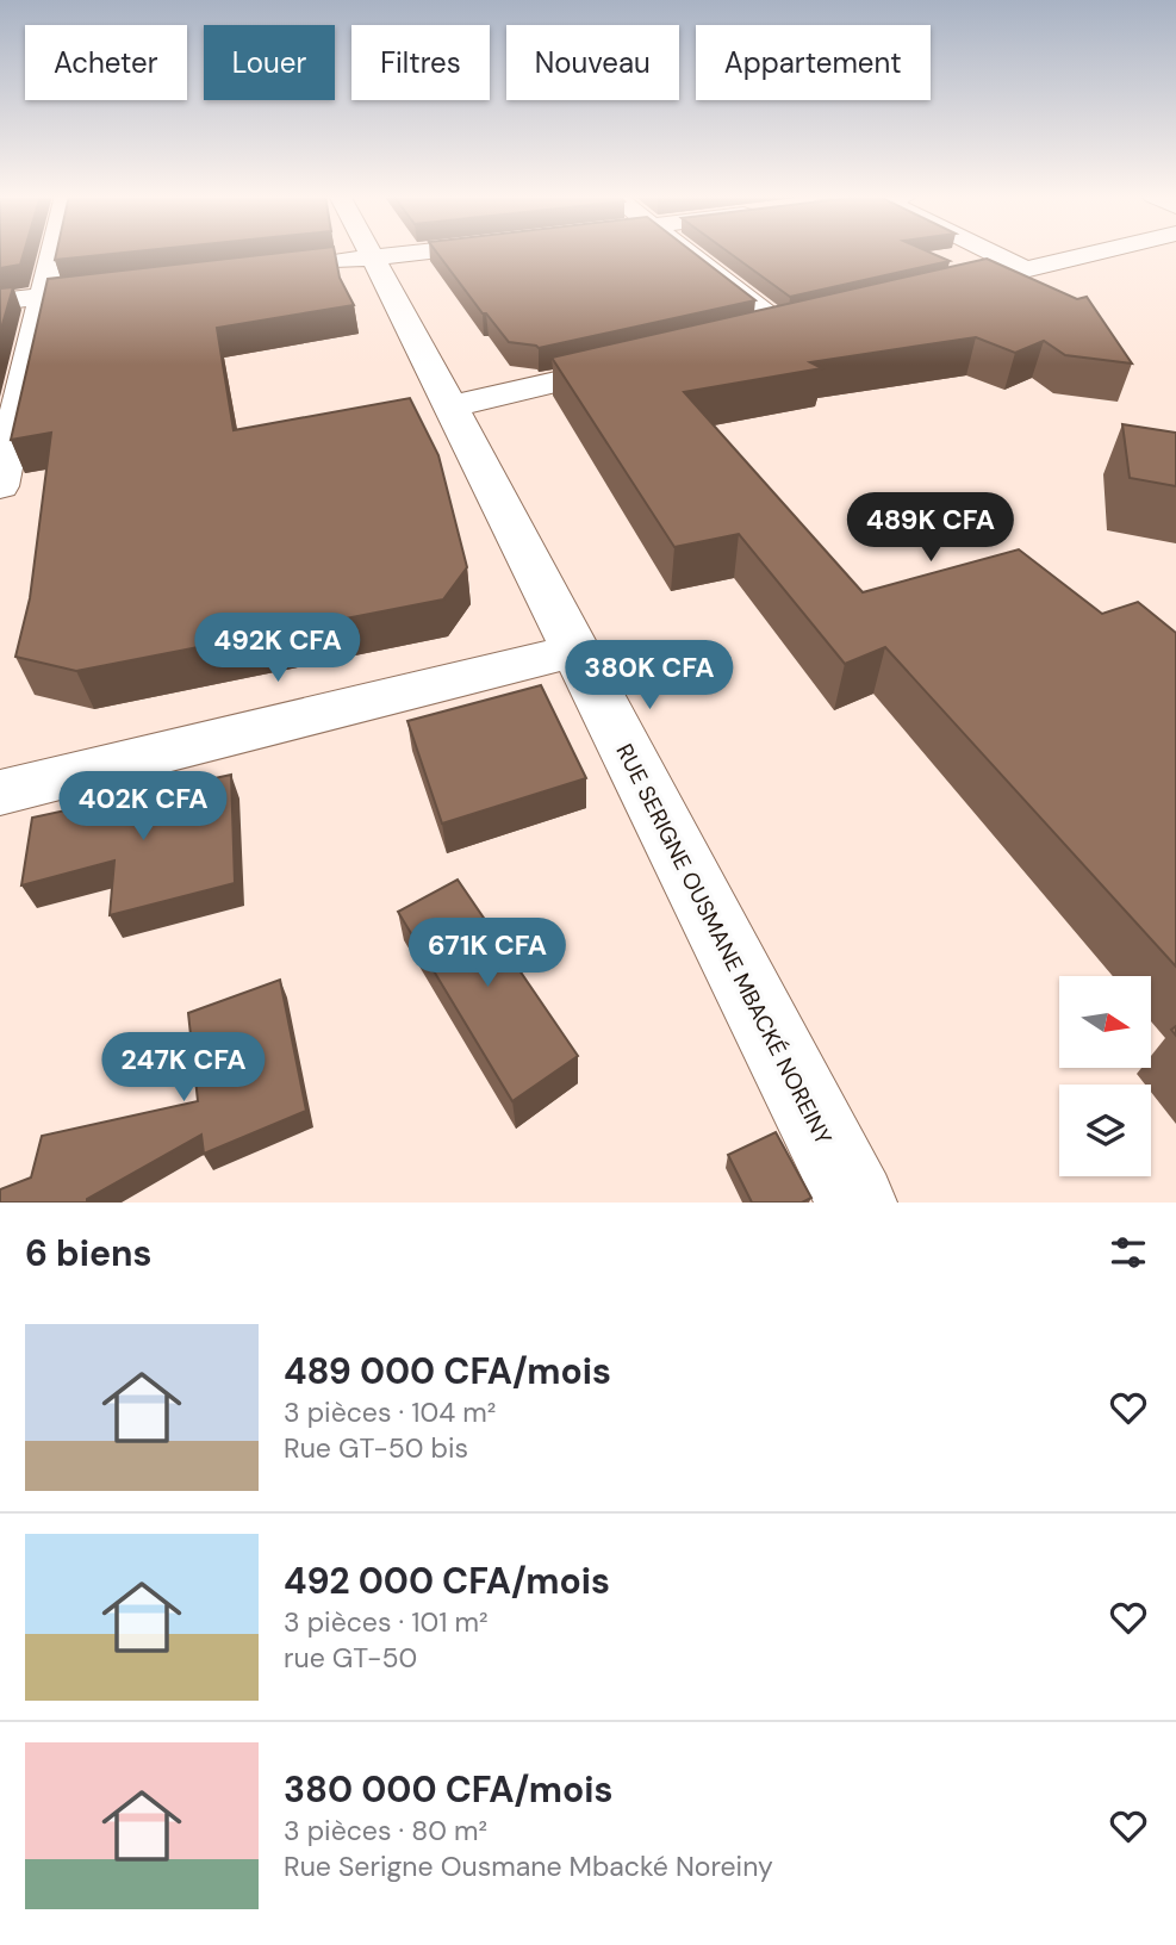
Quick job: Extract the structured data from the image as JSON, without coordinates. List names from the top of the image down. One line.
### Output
{"streets":{"street":["RUE SERIGNE OUSMANE MBACKÉ NOREINY"]},"north":"right","page":{"chip":["Acheter","Louer","Filtres","Nouveau","Appartement"],"price":["489K CFA","492K CFA","380K CFA","402K CFA","671K CFA","247K CFA"],"heading":"6 biens","list":[{"name":"489 000 CFA/mois","note":"3 pièces · 104 m² · Rue GT-50 bis"},{"name":"492 000 CFA/mois","note":"3 pièces · 101 m² · rue GT-50"},{"name":"380 000 CFA/mois","note":"3 pièces · 80 m² · Rue Serigne Ousmane Mbacké Noreiny"}]}}
